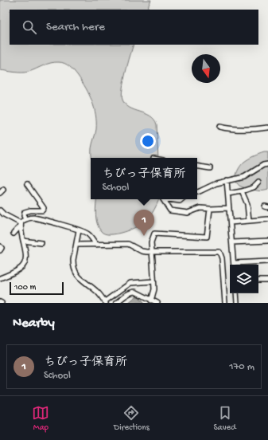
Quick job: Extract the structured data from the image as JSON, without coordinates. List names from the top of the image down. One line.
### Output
{"scale_bar":"100 m","north":"bottom","page":{"search":"Search here","popup":["ちびっ子保育所","School"],"pins":"1","scale":"100 m","heading":"Nearby","list":[{"mark":"1","name":"ちびっ子保育所","note":"School","value":"170 m"}],"nav":["Map","Directions","Saved"]}}
